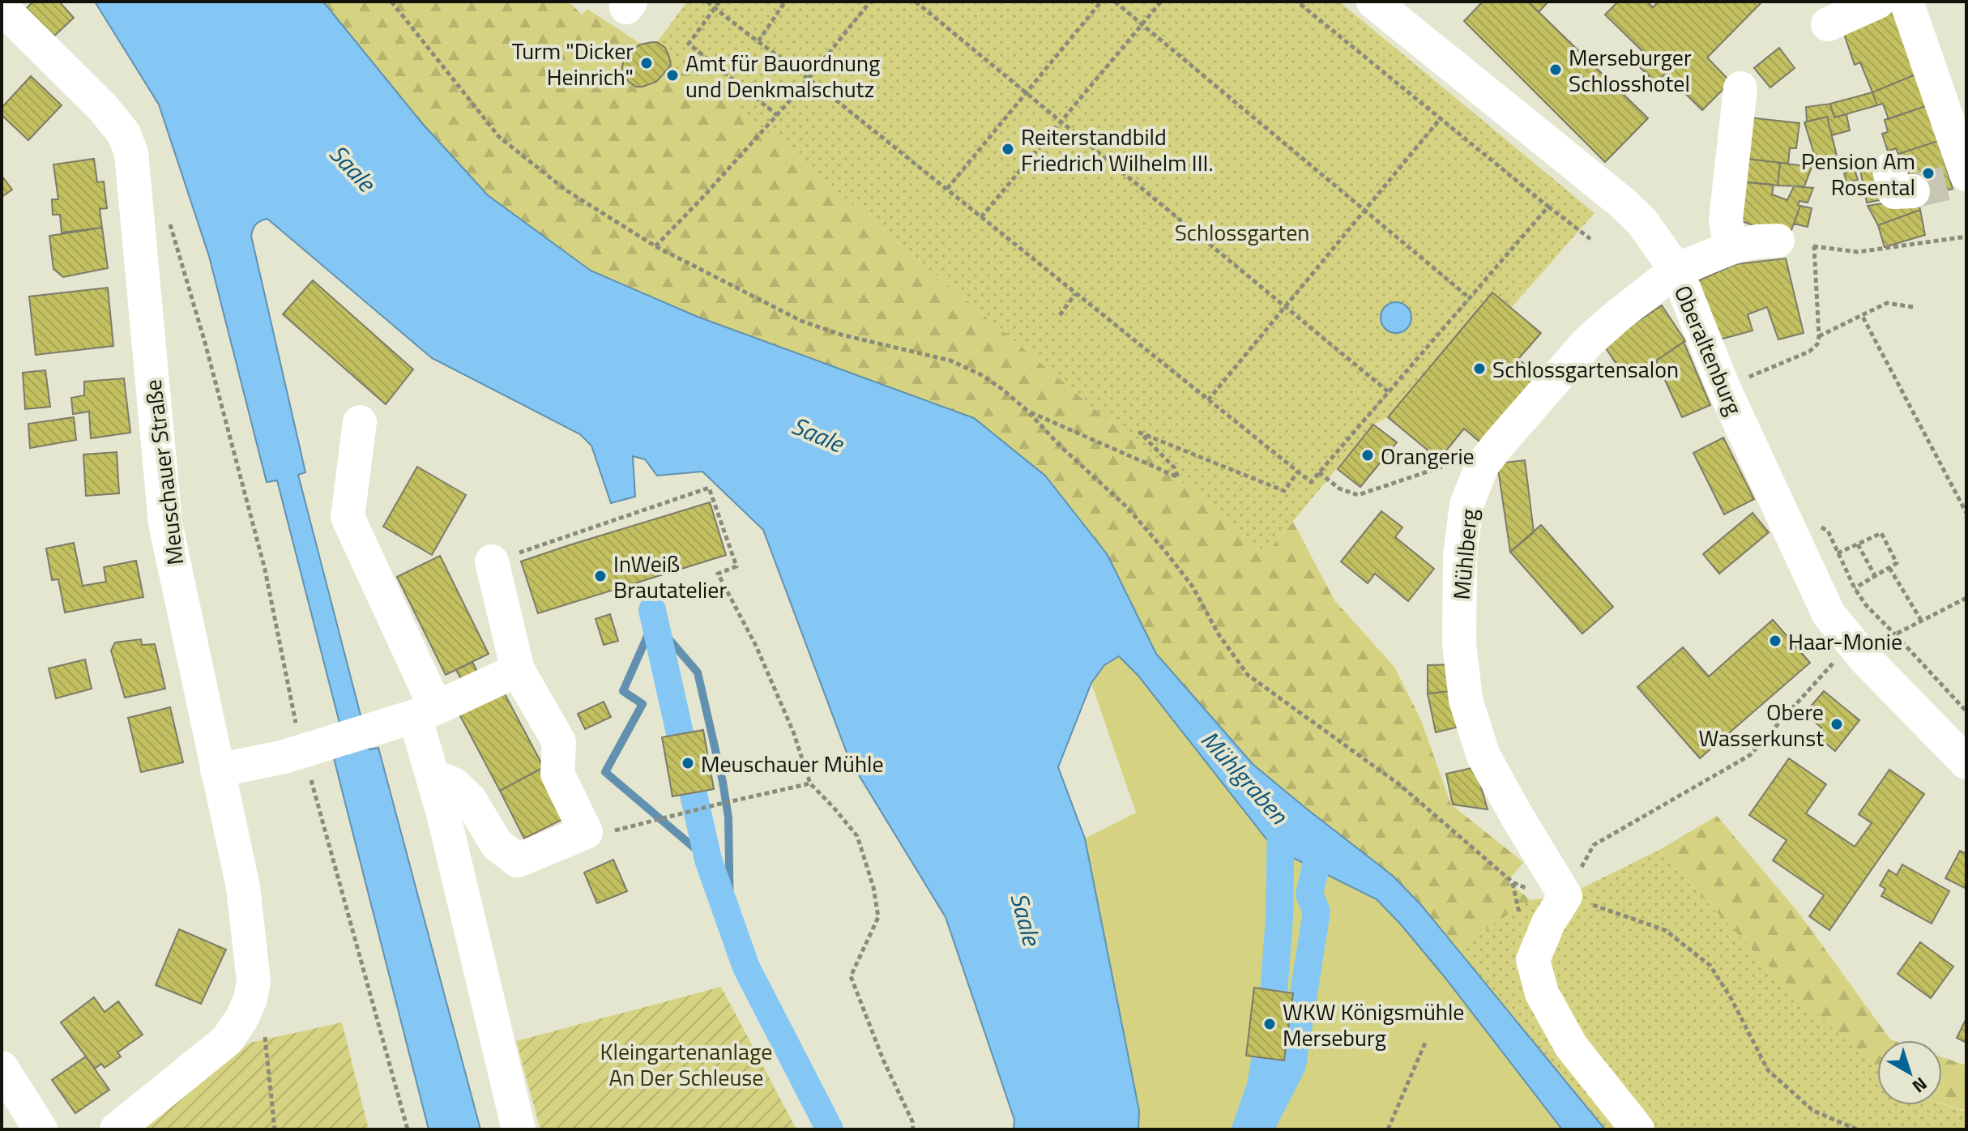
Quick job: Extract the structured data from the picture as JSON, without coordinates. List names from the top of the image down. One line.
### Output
{"streets":{"street":["Oberaltenburg","Meuschauer Straße","Mühlberg"]},"crossings":[["Oberaltenburg","Mühlberg"]],"water":["Saale","Mühlgraben"],"parks":["Schlossgarten","Kleingartenanlage An Der Schleuse"],"places":["Turm \"Dicker Heinrich\"","Merseburger Schlosshotel","Amt für Bauordnung und Denkmalschutz","Reiterstandbild Friedrich Wilhelm III.","Pension Am Rosental","Schlossgartensalon","Orangerie","InWeiß Brautatelier","Haar-Monie","Obere Wasserkunst","Meuschauer Mühle","WKW Königsmühle Merseburg"],"north":"bottom right"}
